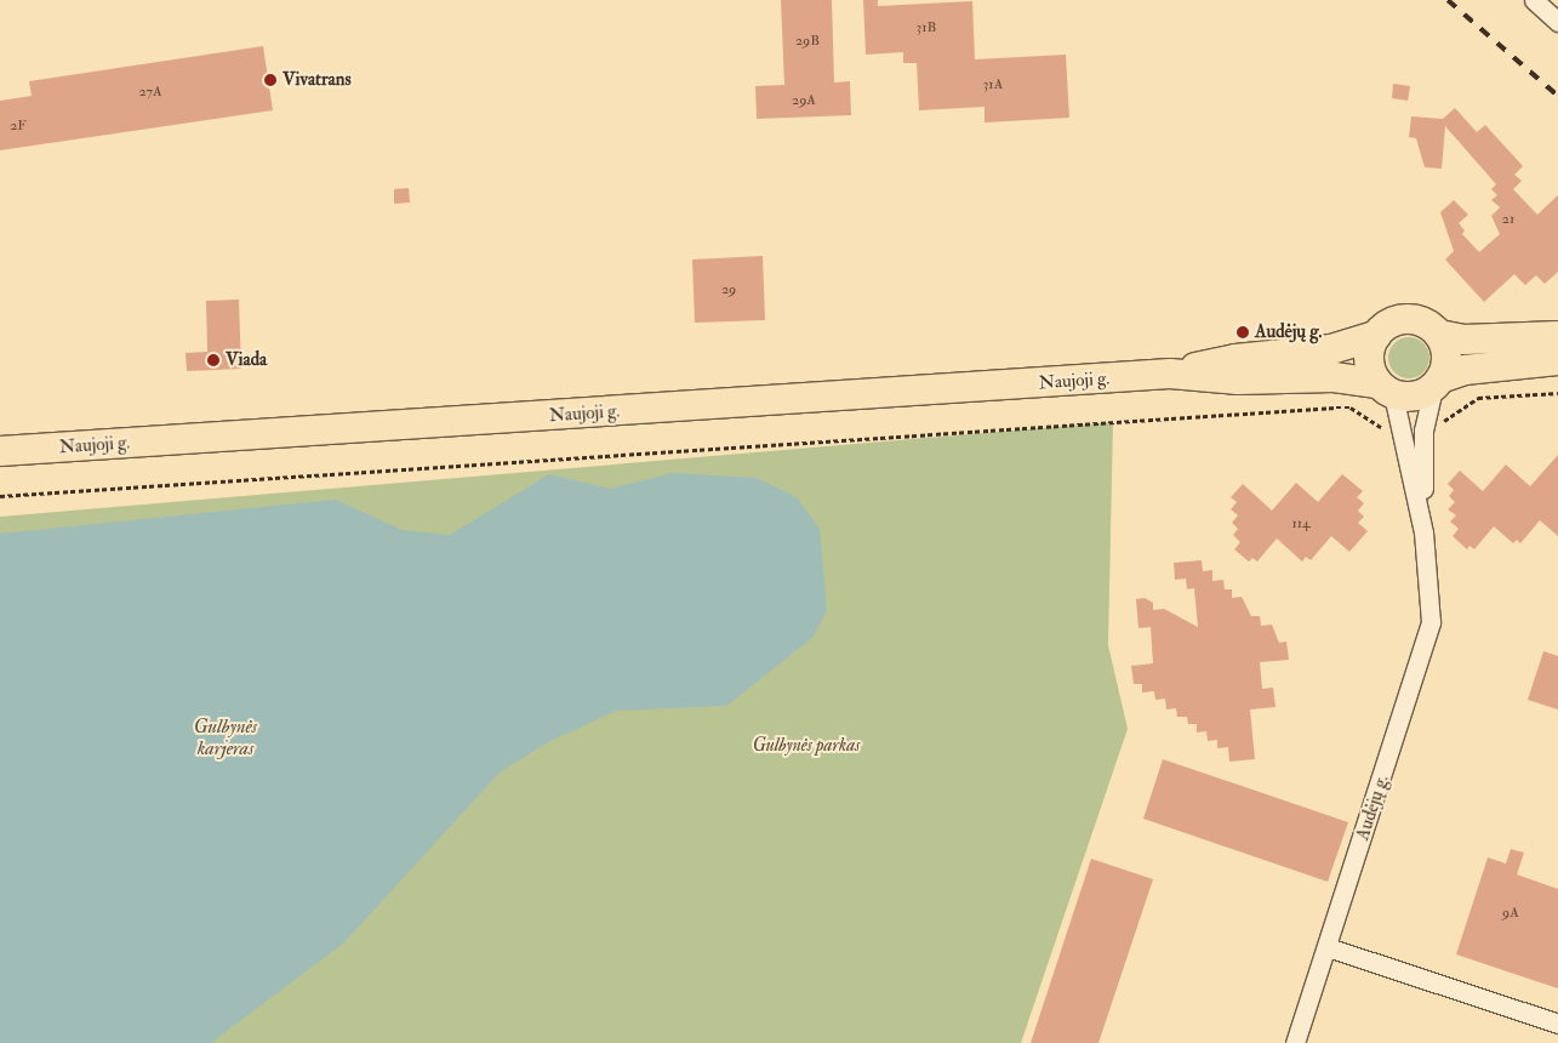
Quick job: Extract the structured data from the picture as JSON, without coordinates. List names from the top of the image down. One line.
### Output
{"streets":{"main road":["Naujoji g."],"street":["Audėjų g."]},"crossings":[["Naujoji g.","Audėjų g."]],"water":["Gulbynės karjeras"],"parks":["Gulbynės parkas"],"places":["Vivatrans","Audėjų g.","Viada"],"house_numbers":["31B","29B","31A","27A","29A","2F","21","29","114","9A"]}
